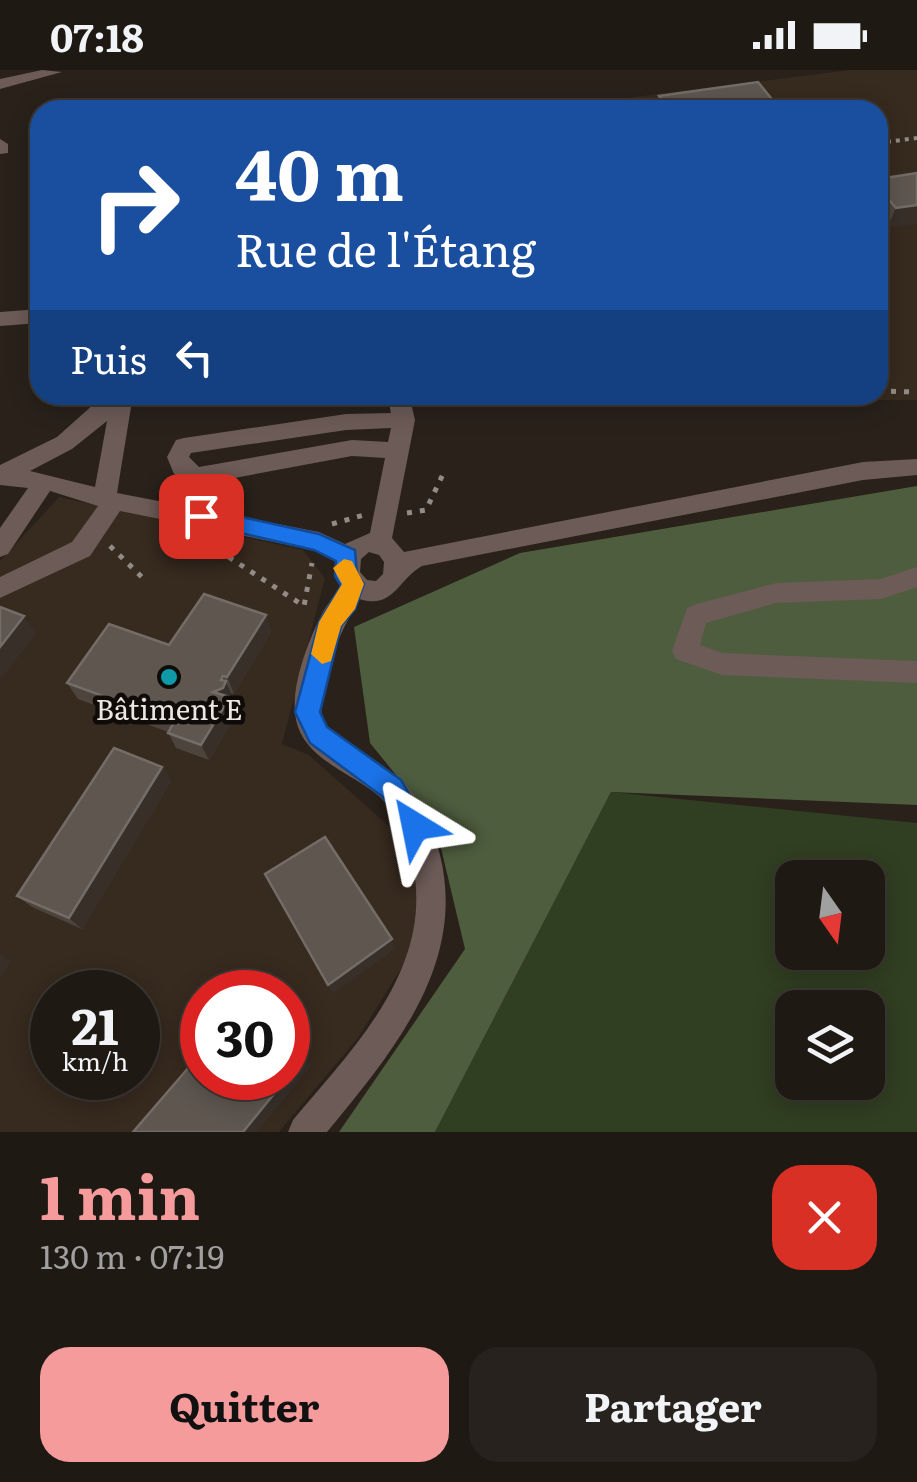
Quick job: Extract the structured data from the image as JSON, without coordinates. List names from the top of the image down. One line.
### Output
{"places":["Bâtiment E"],"north":"bottom","page":{"status":"07:18","turn":["40 m","Rue de l'Étang"],"then":"Puis","speed":"21 km/h","limit":"30","heading":["1 min","130 m · 07:19"],"buttons":["Quitter","Partager"]}}
